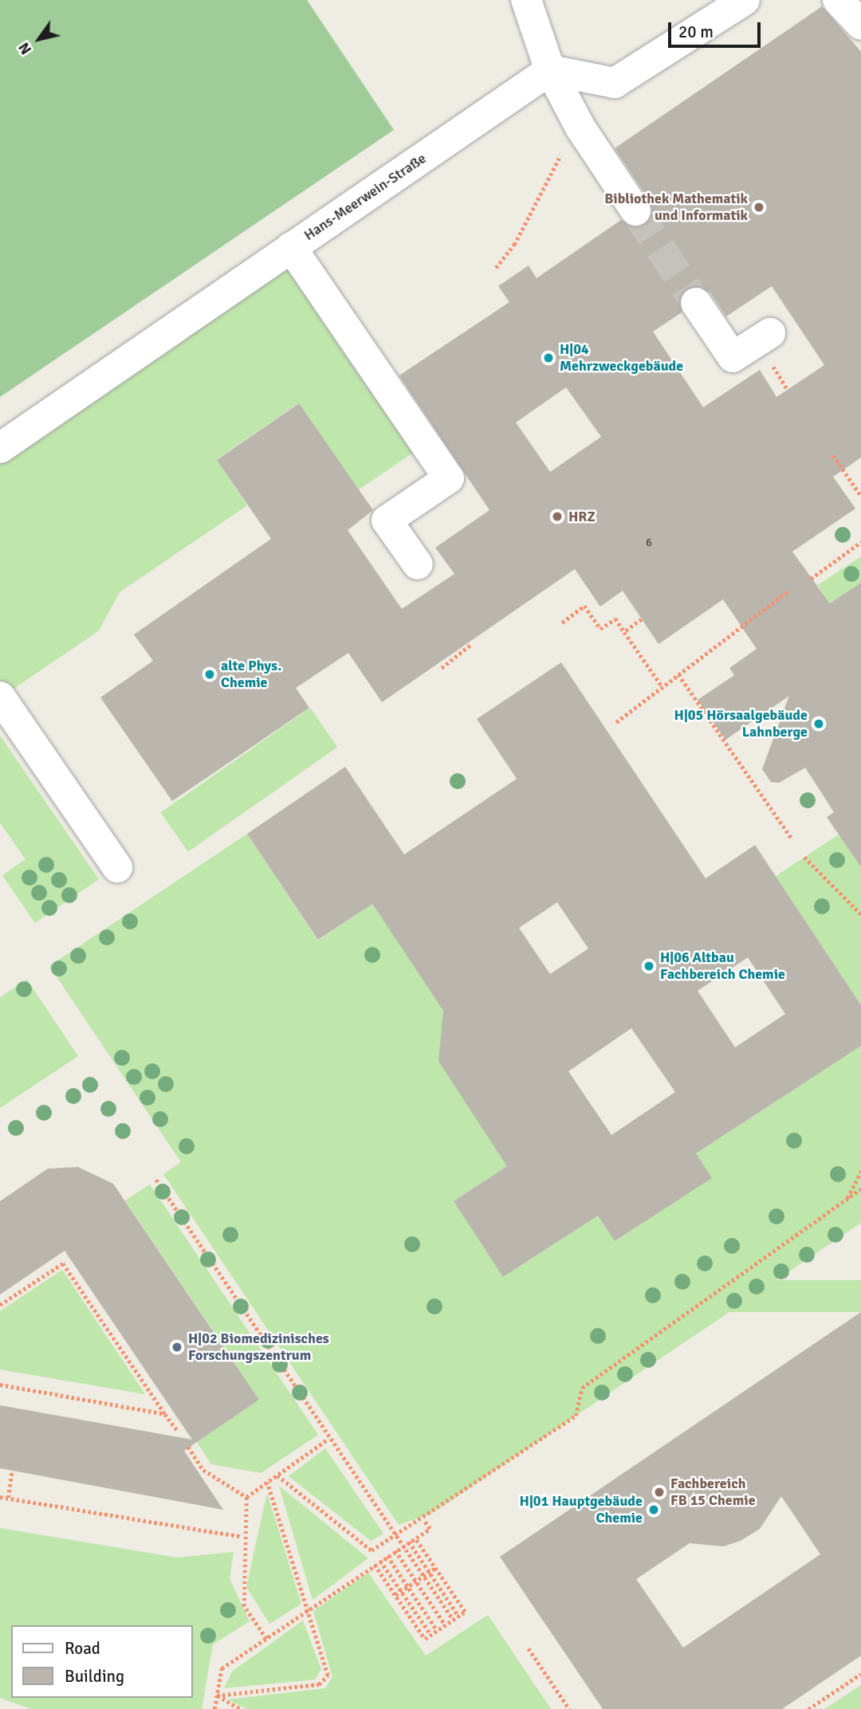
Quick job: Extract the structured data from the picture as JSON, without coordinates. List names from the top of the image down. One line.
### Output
{"streets":{"lane":["Hans-Meerwein-Straße"]},"places":["Bibliothek Mathematik und Informatik","H|04 Mehrzweckgebäude","HRZ","alte Phys. Chemie","H|05 Hörsaalgebäude Lahnberge","H|06 Altbau Fachbereich Chemie","H|02 Biomedizinisches Forschungszentrum","Fachbereich FB 15 Chemie","H|01 Hauptgebäude Chemie"],"house_numbers":["6"],"legend":["Road","Building"],"scale_bar":"20 m","north":"bottom left"}
